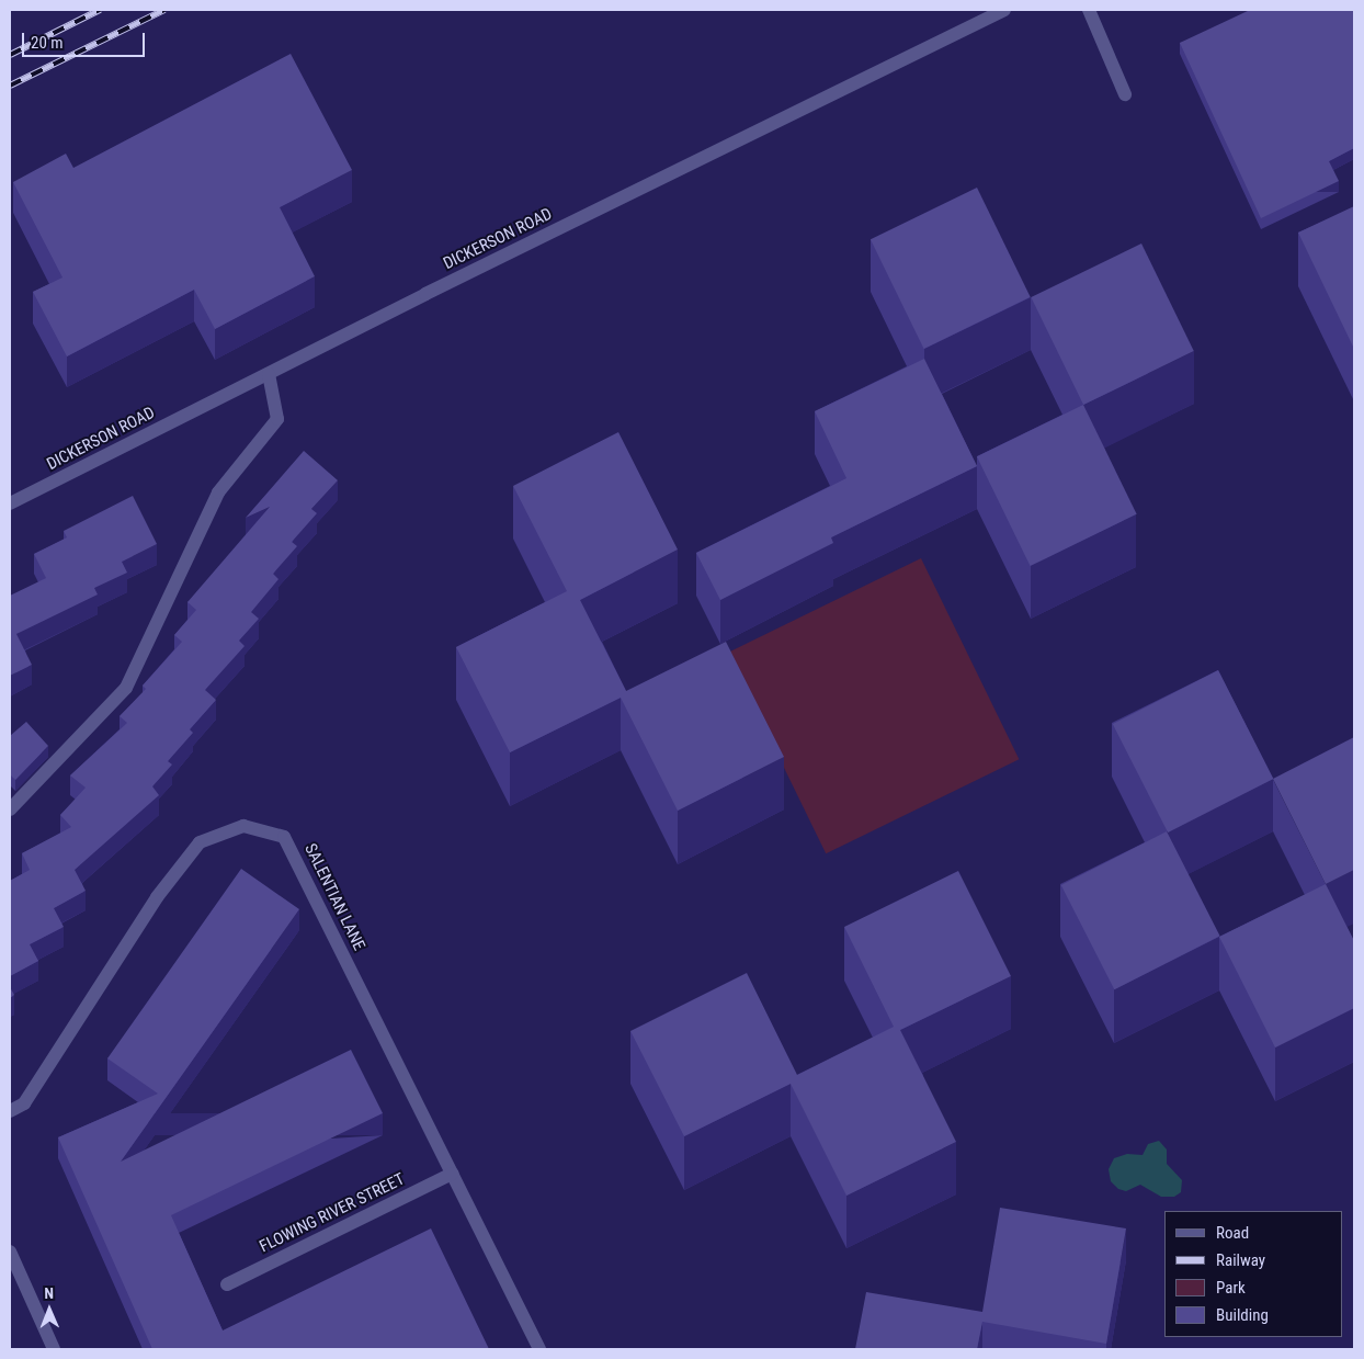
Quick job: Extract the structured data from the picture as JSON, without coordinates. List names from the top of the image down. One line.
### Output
{"streets":{"street":["DICKERSON ROAD","SALENTIAN LANE","FLOWING RIVER STREET"]},"crossings":[["SALENTIAN LANE","FLOWING RIVER STREET"]],"legend":["Road","Railway","Park","Building"],"scale_bar":"20 m","north":"top"}
